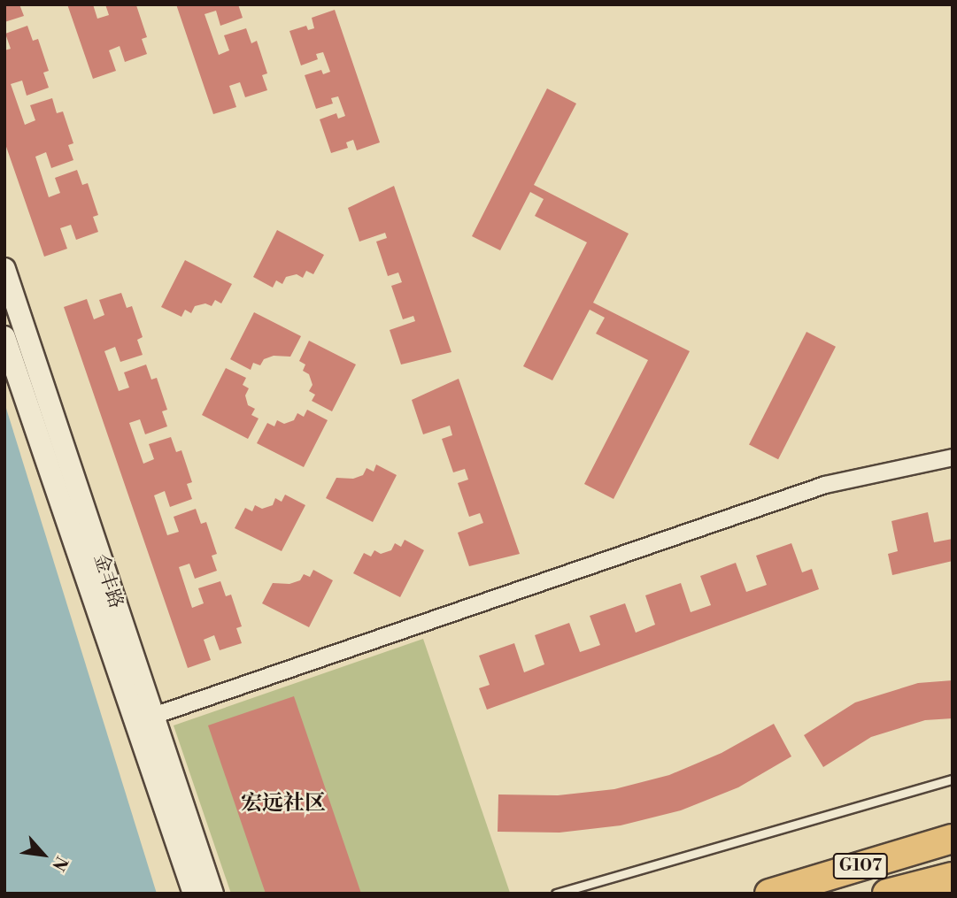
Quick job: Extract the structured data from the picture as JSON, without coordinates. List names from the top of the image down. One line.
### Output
{"streets":{"highway":["G107"],"street":["金丰路"]},"districts":["宏远社区"],"north":"bottom right"}
